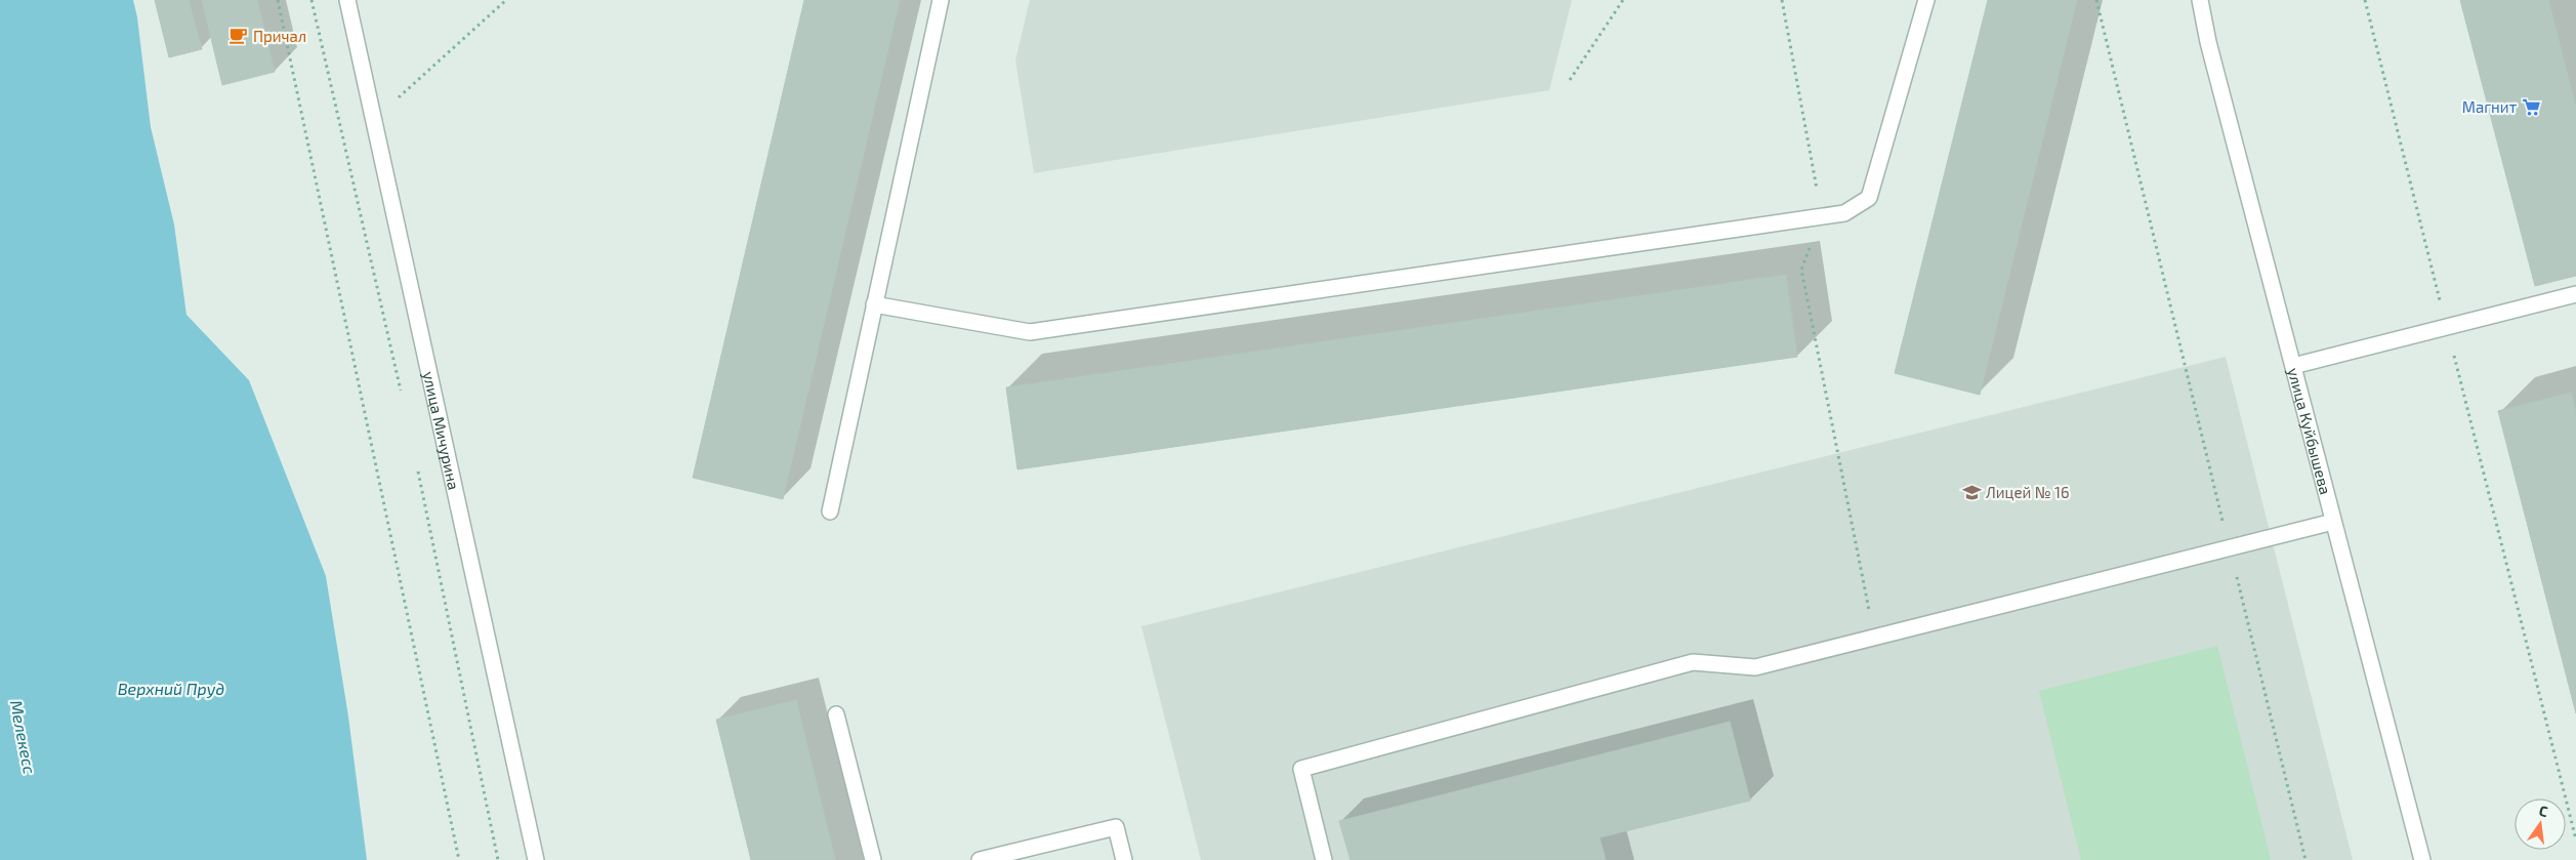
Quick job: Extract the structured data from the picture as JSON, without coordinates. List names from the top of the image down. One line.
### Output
{"streets":{"street":["улица Мичурина","улица Куйбышева"]},"water":["Верхний Пруд","Мелекесс"],"places":{"cafe":["Причал"],"supermarket":["Магнит"],"school or university":["Лицей № 16"]},"north":"top"}
